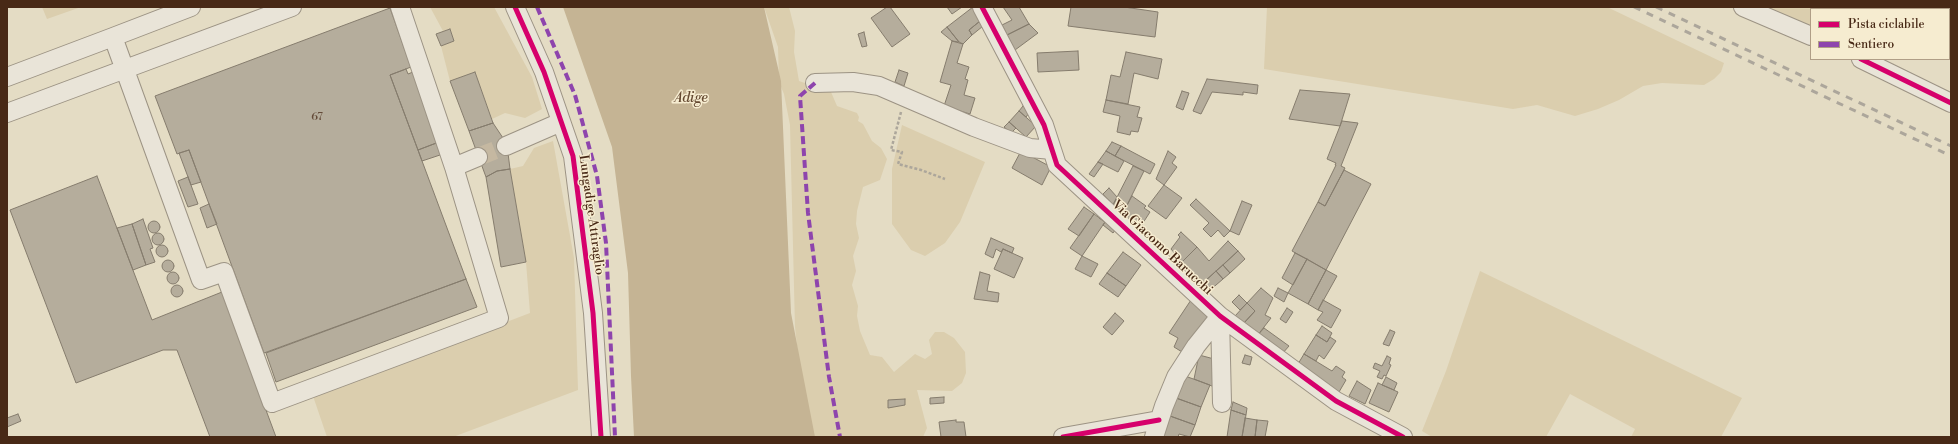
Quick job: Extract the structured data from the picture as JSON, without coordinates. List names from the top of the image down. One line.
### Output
{"streets":{"street":["Lungadige Attiraglio","Via Giacomo Barucchi"]},"water":["Adige"],"house_numbers":["67"],"legend":["Pista ciclabile","Sentiero"]}
